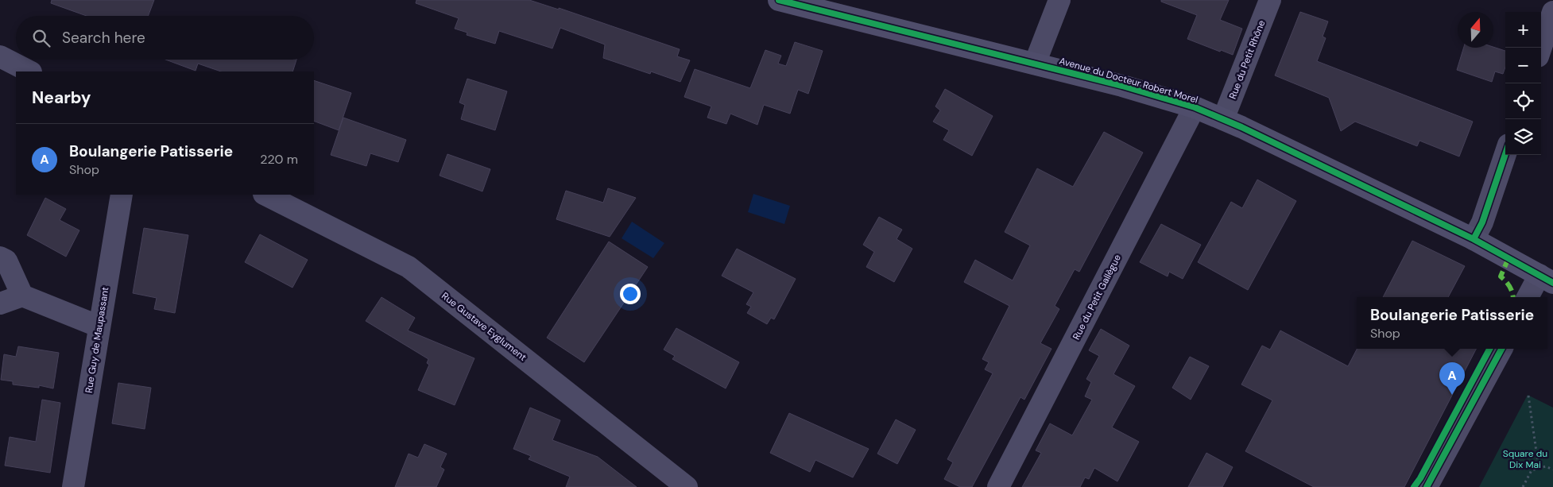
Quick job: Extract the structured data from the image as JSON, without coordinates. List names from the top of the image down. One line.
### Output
{"streets":{"street":["Rue du Petit Rhône","Avenue du Docteur Robert Morel","Rue du Petit Gallègue","Rue Gustave Eyglument","Rue Guy de Maupassant"]},"crossings":[["Rue du Petit Rhône","Avenue du Docteur Robert Morel"],["Avenue du Docteur Robert Morel","Rue du Petit Gallègue"]],"parks":["Square du Dix Mai"],"north":"top","page":{"map_buttons":["+","−"],"search":"Search here","heading":"Nearby","list":[{"mark":"A","name":"Boulangerie Patisserie","note":"Shop","value":"220 m"}],"popup":["Boulangerie Patisserie","Shop"],"pins":"A"}}
